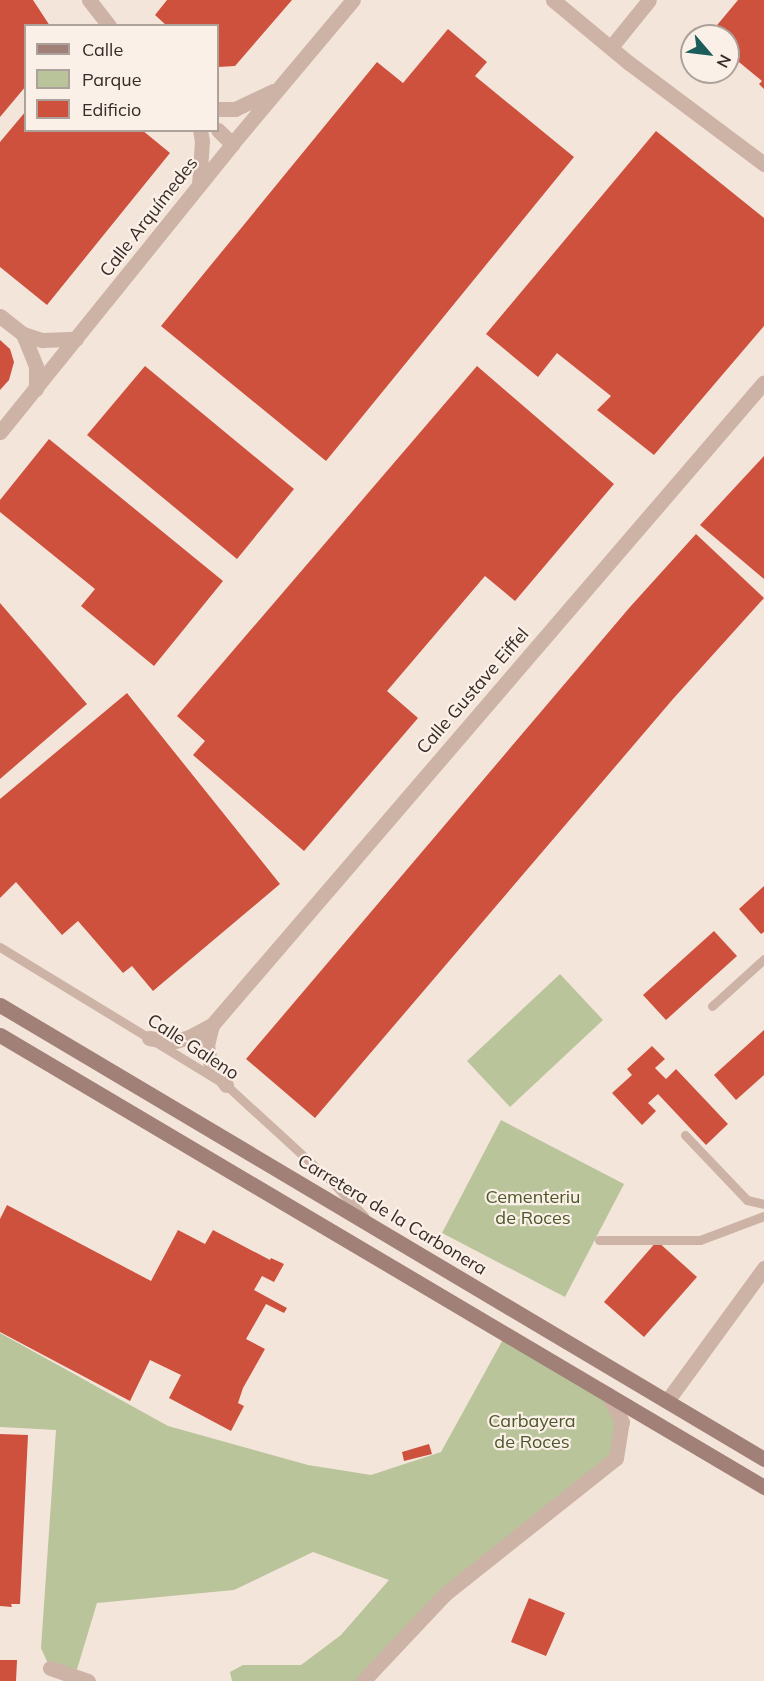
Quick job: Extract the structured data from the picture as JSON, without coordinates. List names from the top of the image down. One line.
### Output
{"streets":{"street":["Calle Arquímedes","Calle Gustave Eiffel","Carretera de la Carbonera"],"lane":["Calle Galeno"]},"crossings":[["Calle Gustave Eiffel","Calle Galeno"],["Calle Galeno","Carretera de la Carbonera"]],"parks":["Cementeriu de Roces","Carbayera de Roces"],"legend":["Calle","Parque","Edificio"],"north":"bottom right"}
